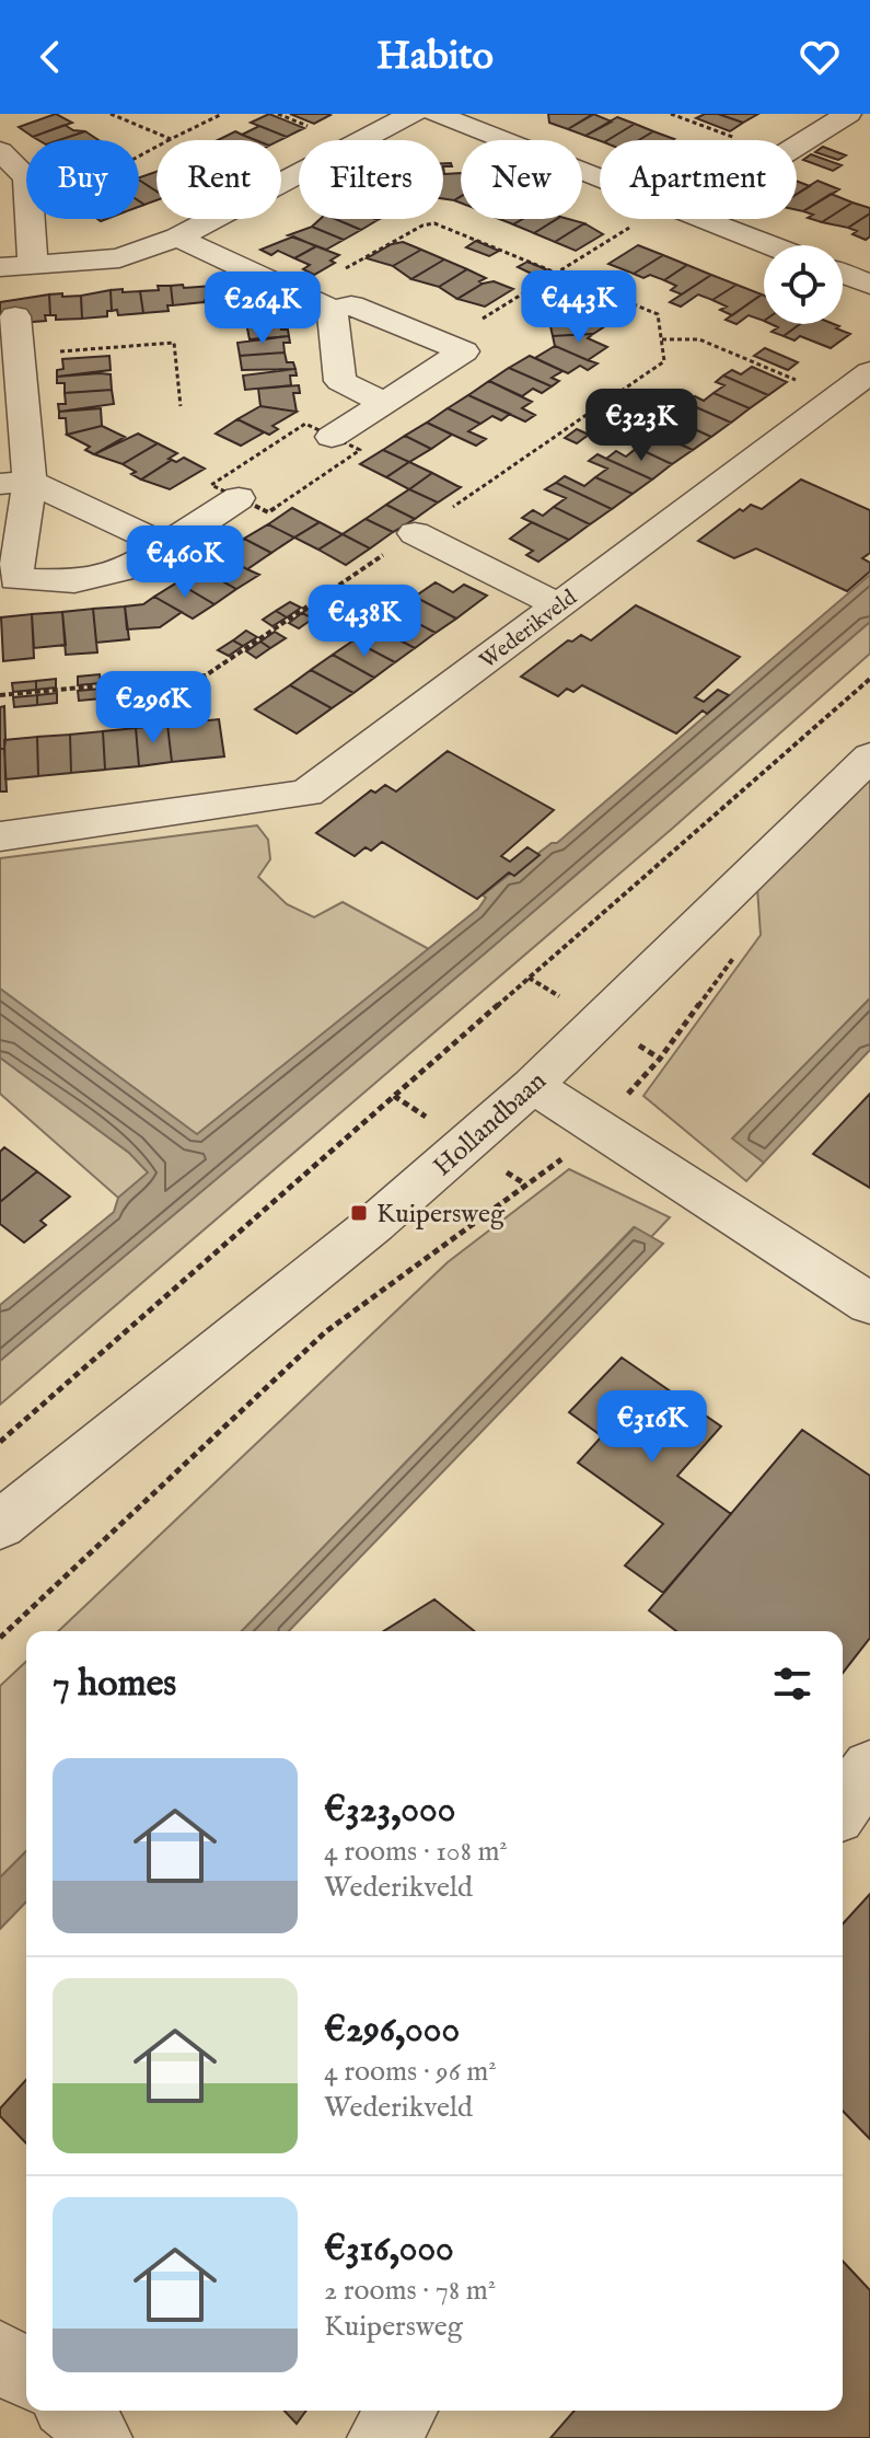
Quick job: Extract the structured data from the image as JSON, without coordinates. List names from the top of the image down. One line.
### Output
{"streets":{"street":["Wederikveld","Hollandbaan"]},"places":{"transit":["Kuipersweg"]},"page":{"header":"Habito","chip":["Buy","Rent","Filters","New","Apartment"],"price":["€443K","€264K","€323K","€460K","€438K","€296K","€316K"],"heading":"7 homes","list":[{"name":"€323,000","note":"4 rooms · 108 m² · Wederikveld"},{"name":"€296,000","note":"4 rooms · 96 m² · Wederikveld"},{"name":"€316,000","note":"2 rooms · 78 m² · Kuipersweg"}]}}
